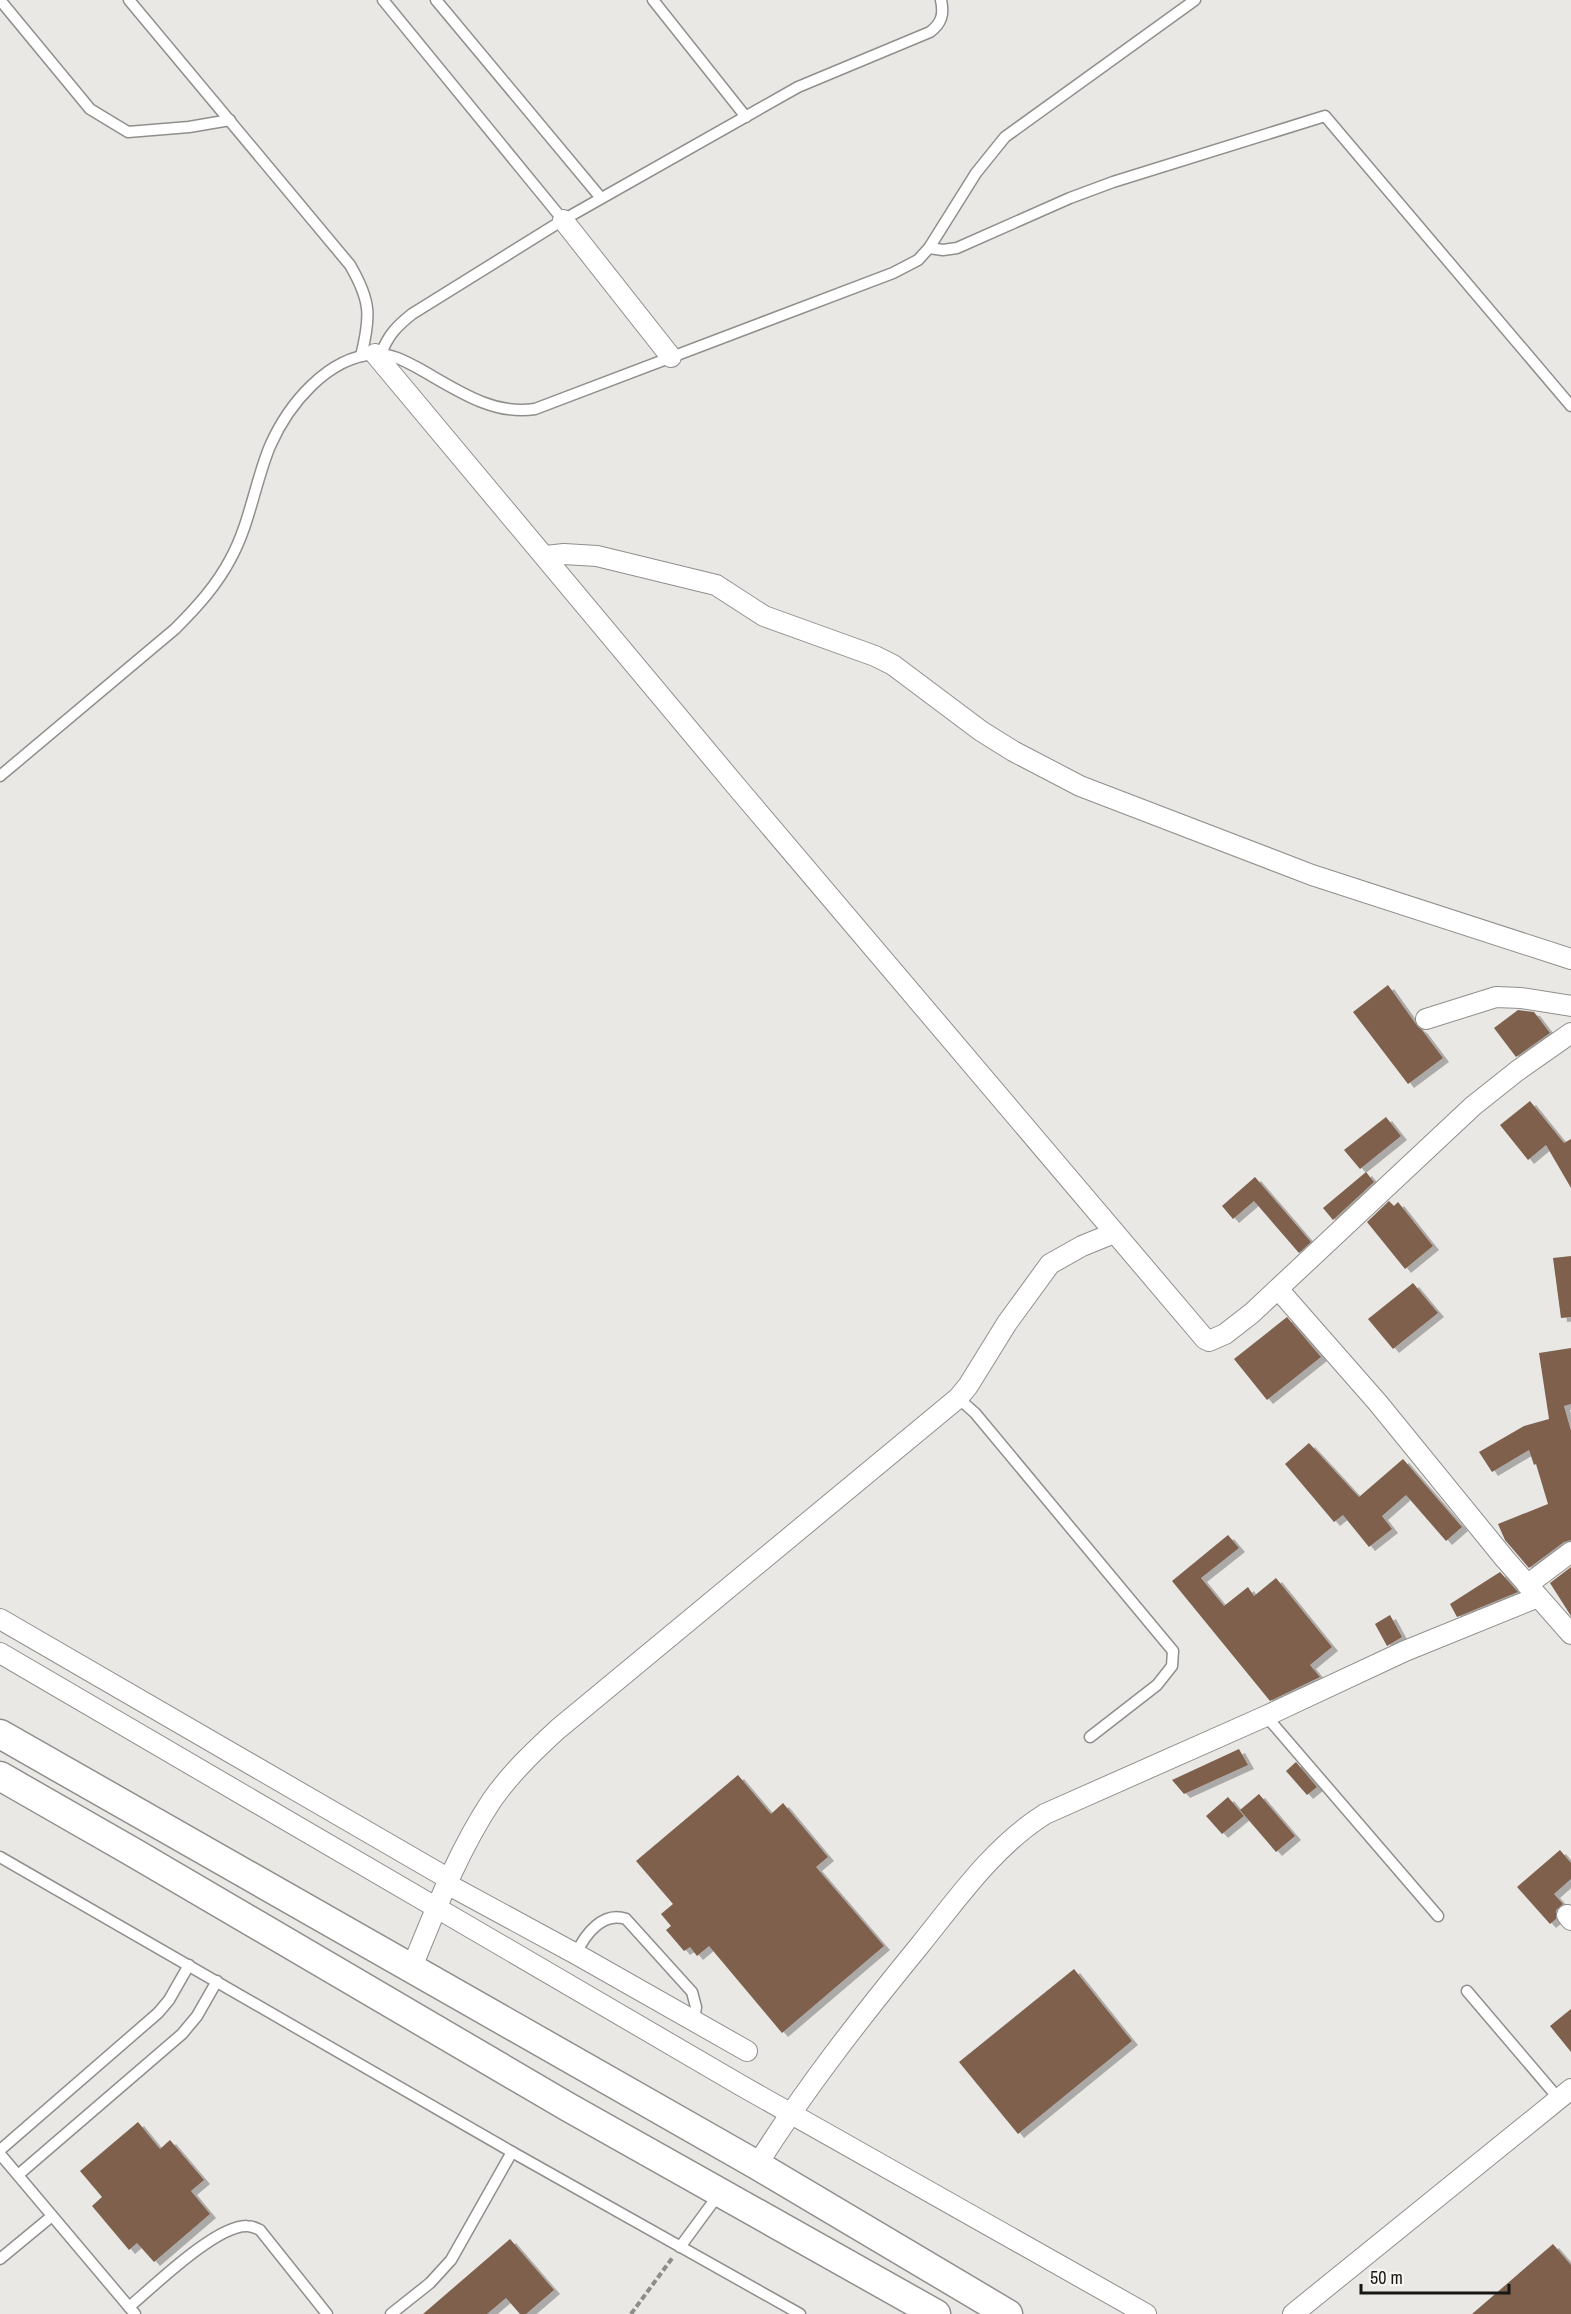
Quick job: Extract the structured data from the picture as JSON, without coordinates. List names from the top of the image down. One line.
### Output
{"scale_bar":"50 m"}
